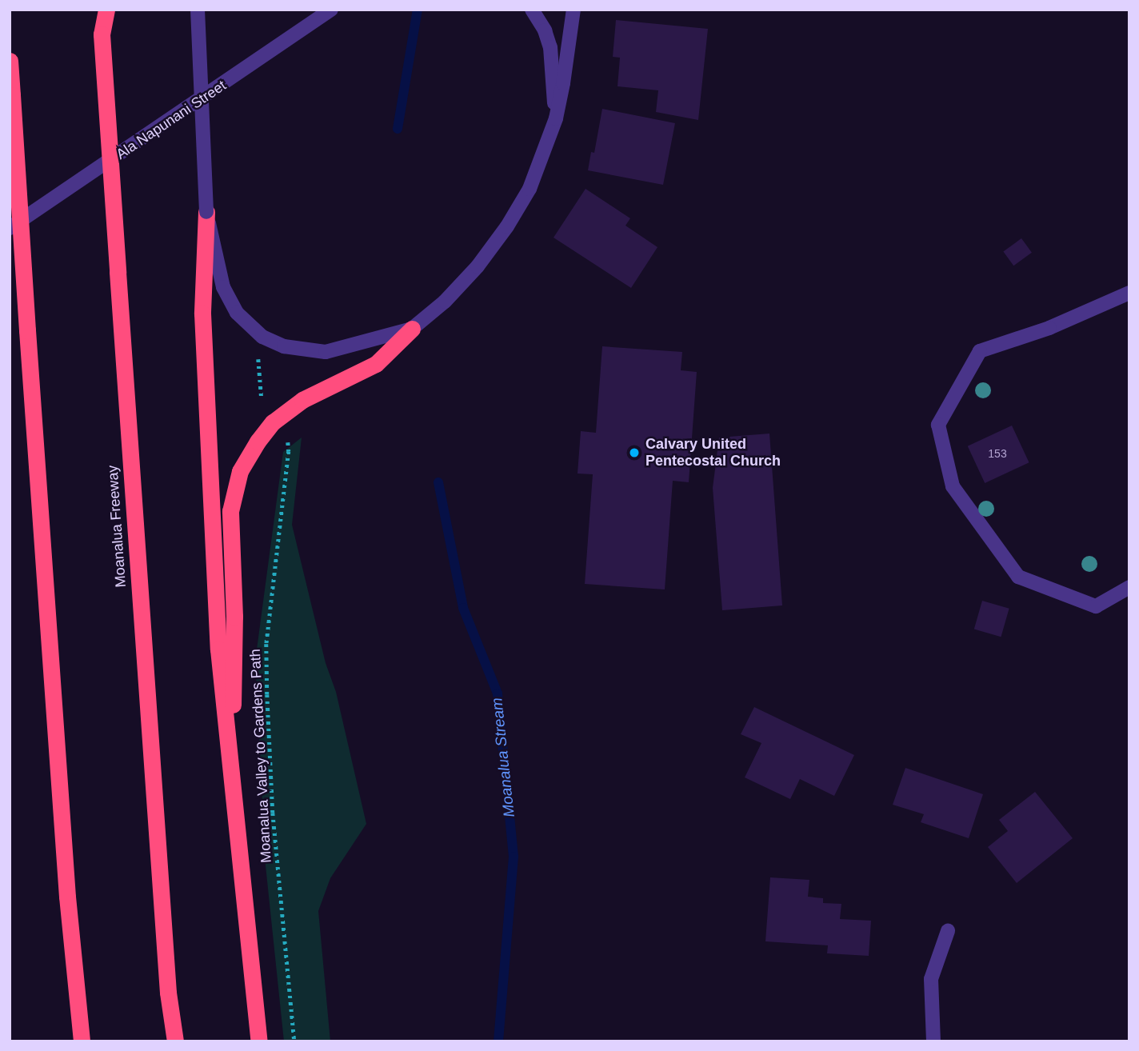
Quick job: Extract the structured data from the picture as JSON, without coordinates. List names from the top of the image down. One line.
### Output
{"streets":{"highway":["Moanalua Freeway"],"street":["Ala Napunani Street"],"path":["Moanalua Valley to Gardens Path"]},"water":["Moanalua Stream"],"places":["Calvary United Pentecostal Church"],"house_numbers":["153"]}
